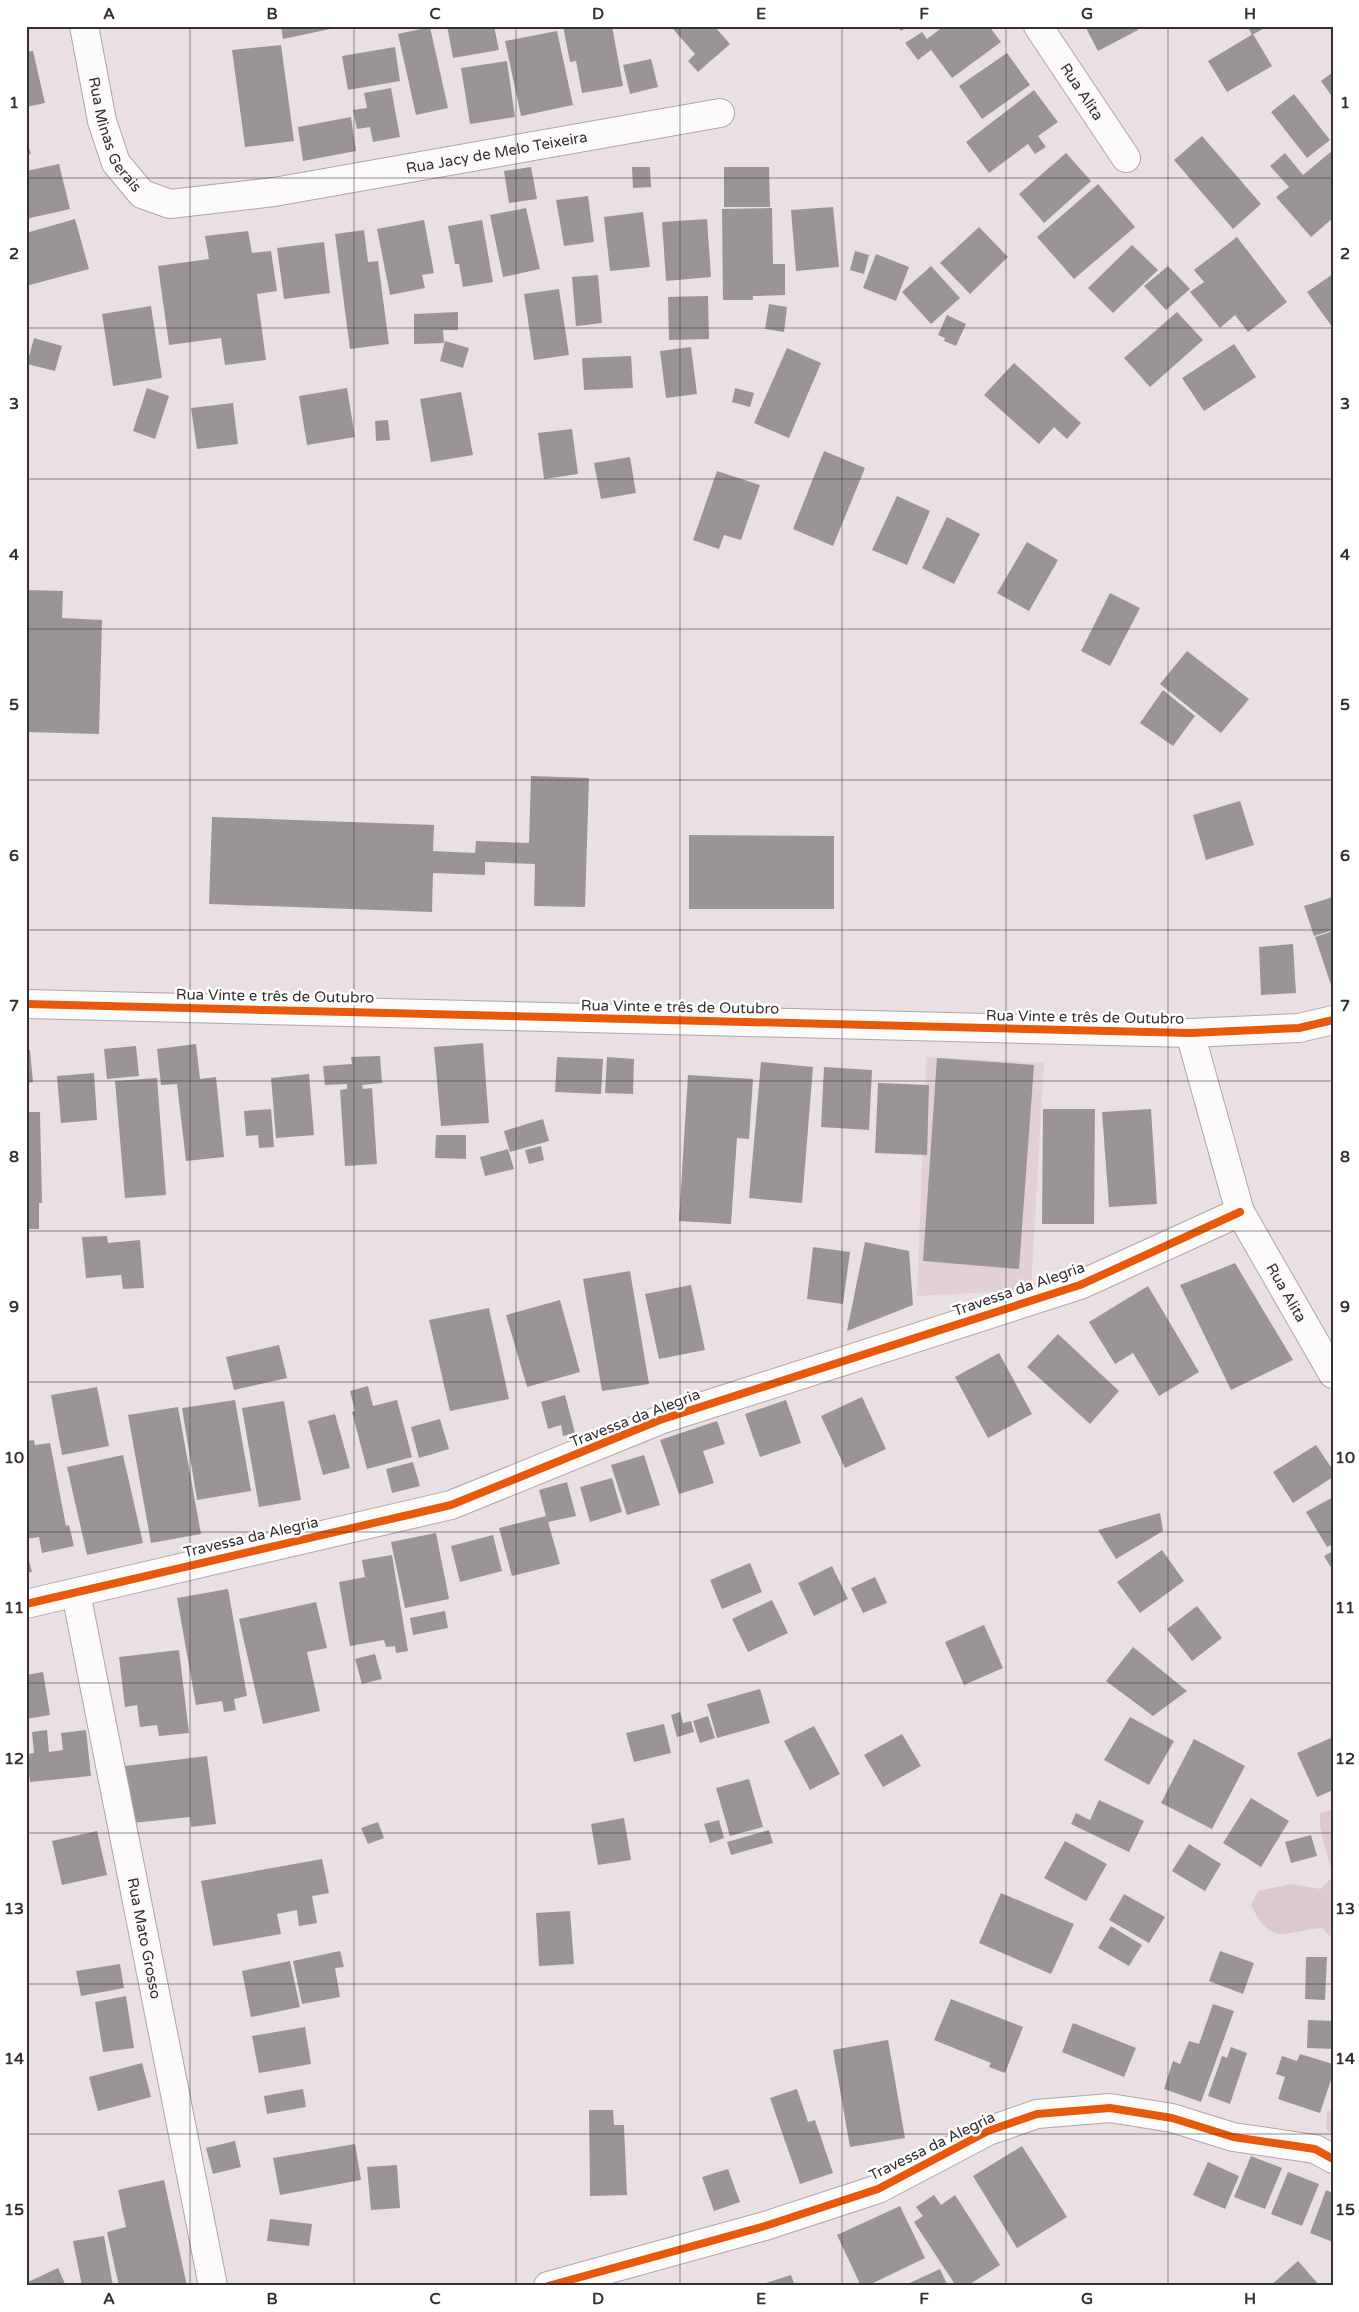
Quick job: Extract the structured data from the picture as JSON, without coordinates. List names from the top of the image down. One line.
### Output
{"streets":{"street":["Rua Alita","Rua Minas Gerais","Rua Jacy de Melo Teixeira","Rua Vinte e três de Outubro","Travessa da Alegria","Rua Mato Grosso"]},"crossings":[["Rua Alita","Rua Vinte e três de Outubro"],["Rua Alita","Travessa da Alegria"],["Rua Minas Gerais","Rua Jacy de Melo Teixeira"],["Travessa da Alegria","Rua Mato Grosso"]],"grid":{"columns":["A","B","C","D","E","F","G","H"],"rows":["1","2","3","4","5","6","7","8","9","10","11","12","13","14","15"]}}
